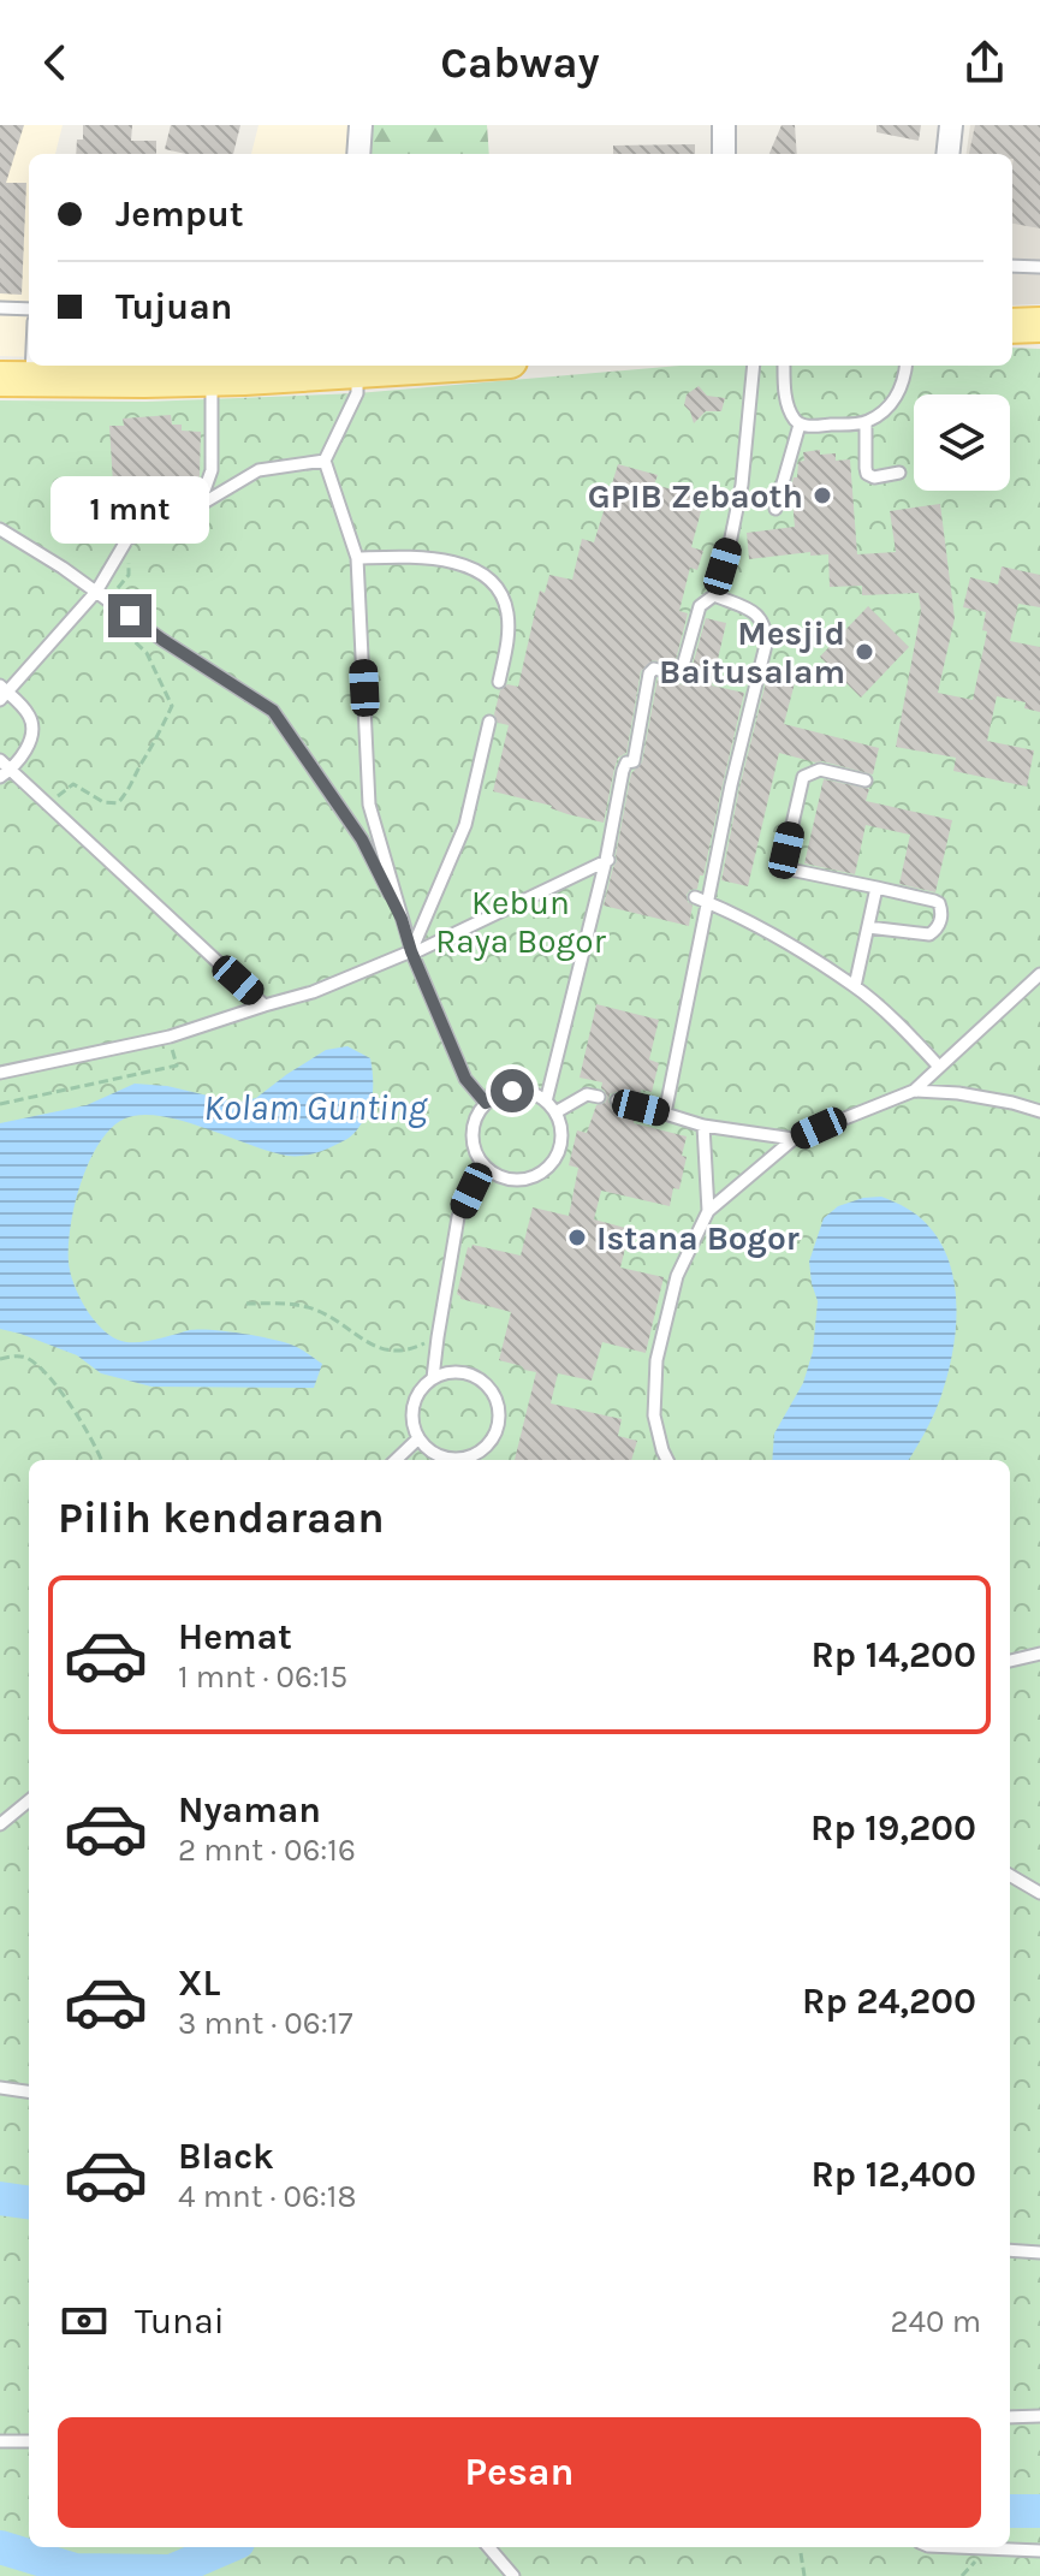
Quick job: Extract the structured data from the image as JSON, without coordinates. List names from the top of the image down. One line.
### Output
{"water":["Kolam Gunting"],"parks":["Kebun Raya Bogor"],"places":["GPIB Zebaoth","Mesjid Baitusalam","Istana Bogor"],"page":{"header":"Cabway","banner":["Jemput","Tujuan"],"bubble":"1 mnt","heading":"Pilih kendaraan","list":[{"name":"Hemat","note":"1 mnt · 06:15","value":"Rp 14,200"},{"name":"Nyaman","note":"2 mnt · 06:16","value":"Rp 19,200"},{"name":"XL","note":"3 mnt · 06:17","value":"Rp 24,200"},{"name":"Black","note":"4 mnt · 06:18","value":"Rp 12,400"}],"pay":["Tunai","240 m"],"buttons":"Pesan"}}
